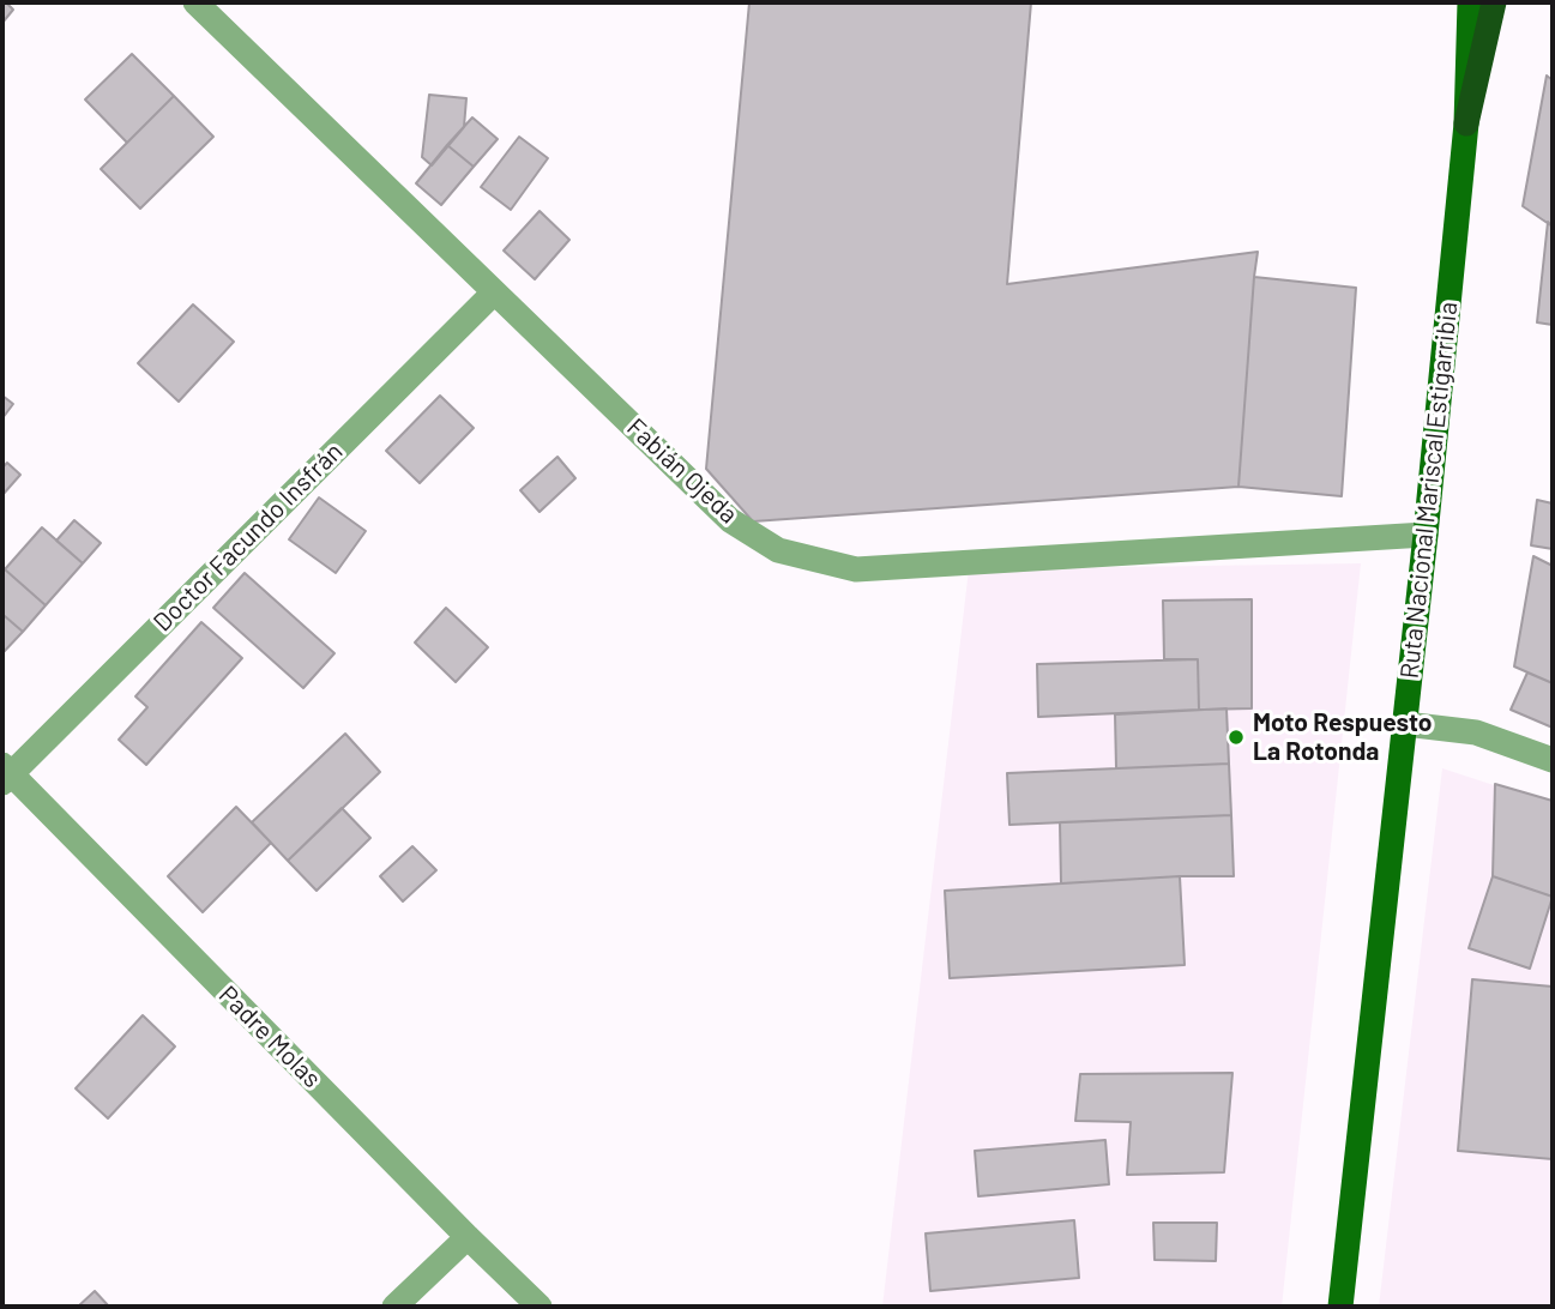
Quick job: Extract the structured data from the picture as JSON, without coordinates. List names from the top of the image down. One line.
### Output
{"streets":{"main road":["Ruta Nacional Mariscal Estigarribia"],"street":["Fabián Ojeda","Doctor Facundo Insfrán","Padre Molas"]},"crossings":[["Fabián Ojeda","Ruta Nacional Mariscal Estigarribia"],["Fabián Ojeda","Doctor Facundo Insfrán"],["Doctor Facundo Insfrán","Padre Molas"]],"places":["Moto Respuesto La Rotonda"]}
